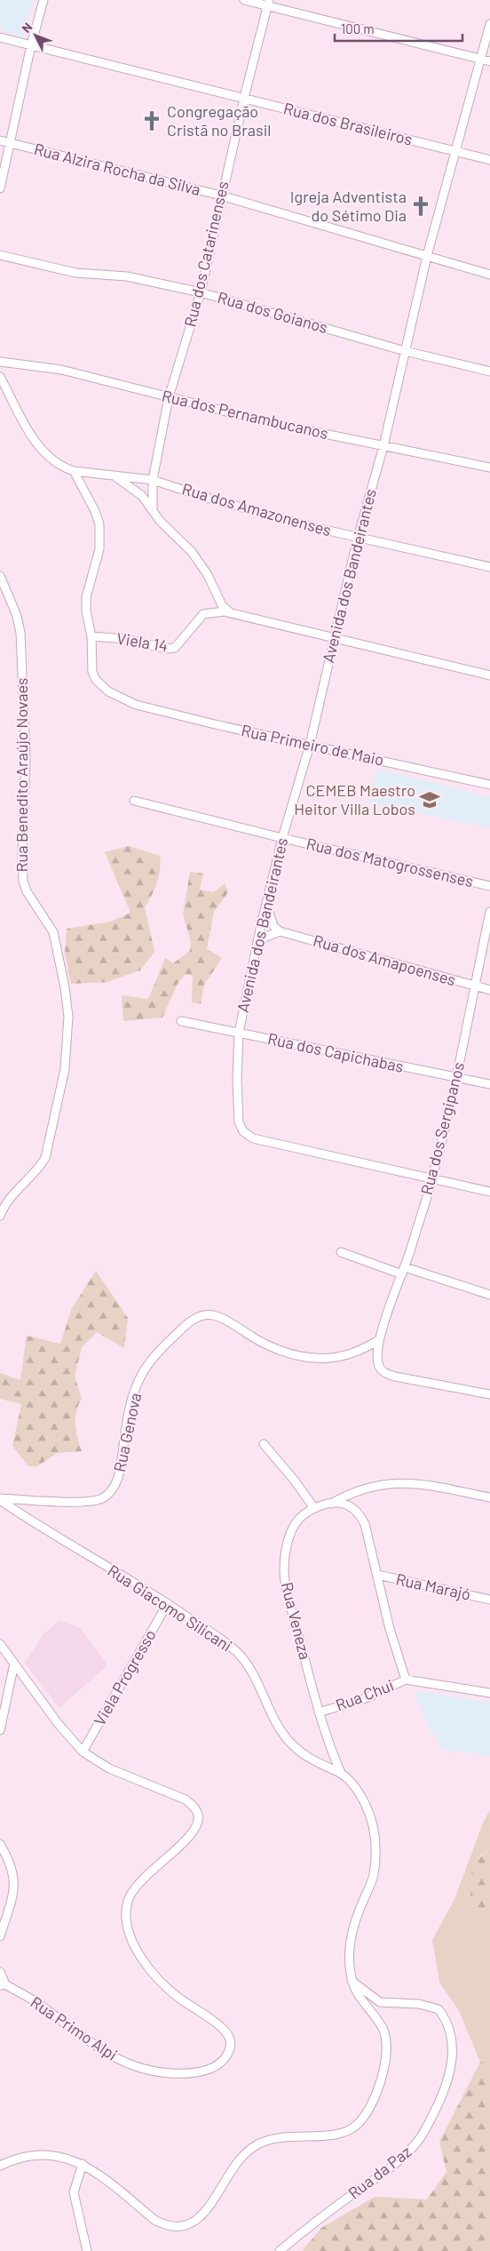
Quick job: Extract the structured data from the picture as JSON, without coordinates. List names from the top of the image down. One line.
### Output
{"streets":{"street":["Rua dos Brasileiros","Rua Alzira Rocha da Silva","Rua dos Catarinenses","Rua dos Goianos","Rua dos Pernambucanos","Rua dos Amazonenses","Avenida dos Bandeirantes","Viela 14","Rua Primeiro de Maio","Rua Benedito Araújo Novaes","Rua dos Matogrossenses","Rua dos Amapoenses","Rua dos Capichabas","Rua dos Sergipanos","Rua Genova","Rua Marajó","Rua Giacomo Silicani","Rua Veneza","Viela Progresso","Rua Chui","Rua Primo Alpi","Rua da Paz"]},"crossings":[["Rua dos Brasileiros","Rua dos Catarinenses"],["Rua dos Brasileiros","Avenida dos Bandeirantes"],["Rua Alzira Rocha da Silva","Rua dos Catarinenses"],["Rua Alzira Rocha da Silva","Avenida dos Bandeirantes"],["Rua dos Catarinenses","Rua dos Goianos"],["Rua dos Catarinenses","Rua dos Pernambucanos"],["Rua dos Catarinenses","Rua dos Amazonenses"],["Rua dos Goianos","Avenida dos Bandeirantes"],["Rua dos Pernambucanos","Avenida dos Bandeirantes"],["Rua dos Amazonenses","Avenida dos Bandeirantes"],["Rua dos Amazonenses","Rua Primeiro de Maio"],["Avenida dos Bandeirantes","Rua Primeiro de Maio"],["Avenida dos Bandeirantes","Rua dos Matogrossenses"],["Avenida dos Bandeirantes","Rua dos Capichabas"],["Avenida dos Bandeirantes","Rua dos Sergipanos"],["Viela 14","Rua Primeiro de Maio"],["Rua dos Amapoenses","Rua dos Sergipanos"],["Rua dos Capichabas","Rua dos Sergipanos"],["Rua dos Sergipanos","Rua Genova"],["Rua Genova","Rua Giacomo Silicani"],["Rua Marajó","Rua Veneza"],["Rua Giacomo Silicani","Rua Veneza"],["Rua Giacomo Silicani","Viela Progresso"],["Rua Giacomo Silicani","Rua da Paz"],["Rua Veneza","Rua Chui"],["Viela Progresso","Rua Primo Alpi"]],"places":{"church":["Congregação Cristã no Brasil","Igreja Adventista do Sétimo Dia"],"school or university":["CEMEB Maestro Heitor Villa Lobos"]},"scale_bar":"100 m","north":"top left"}
